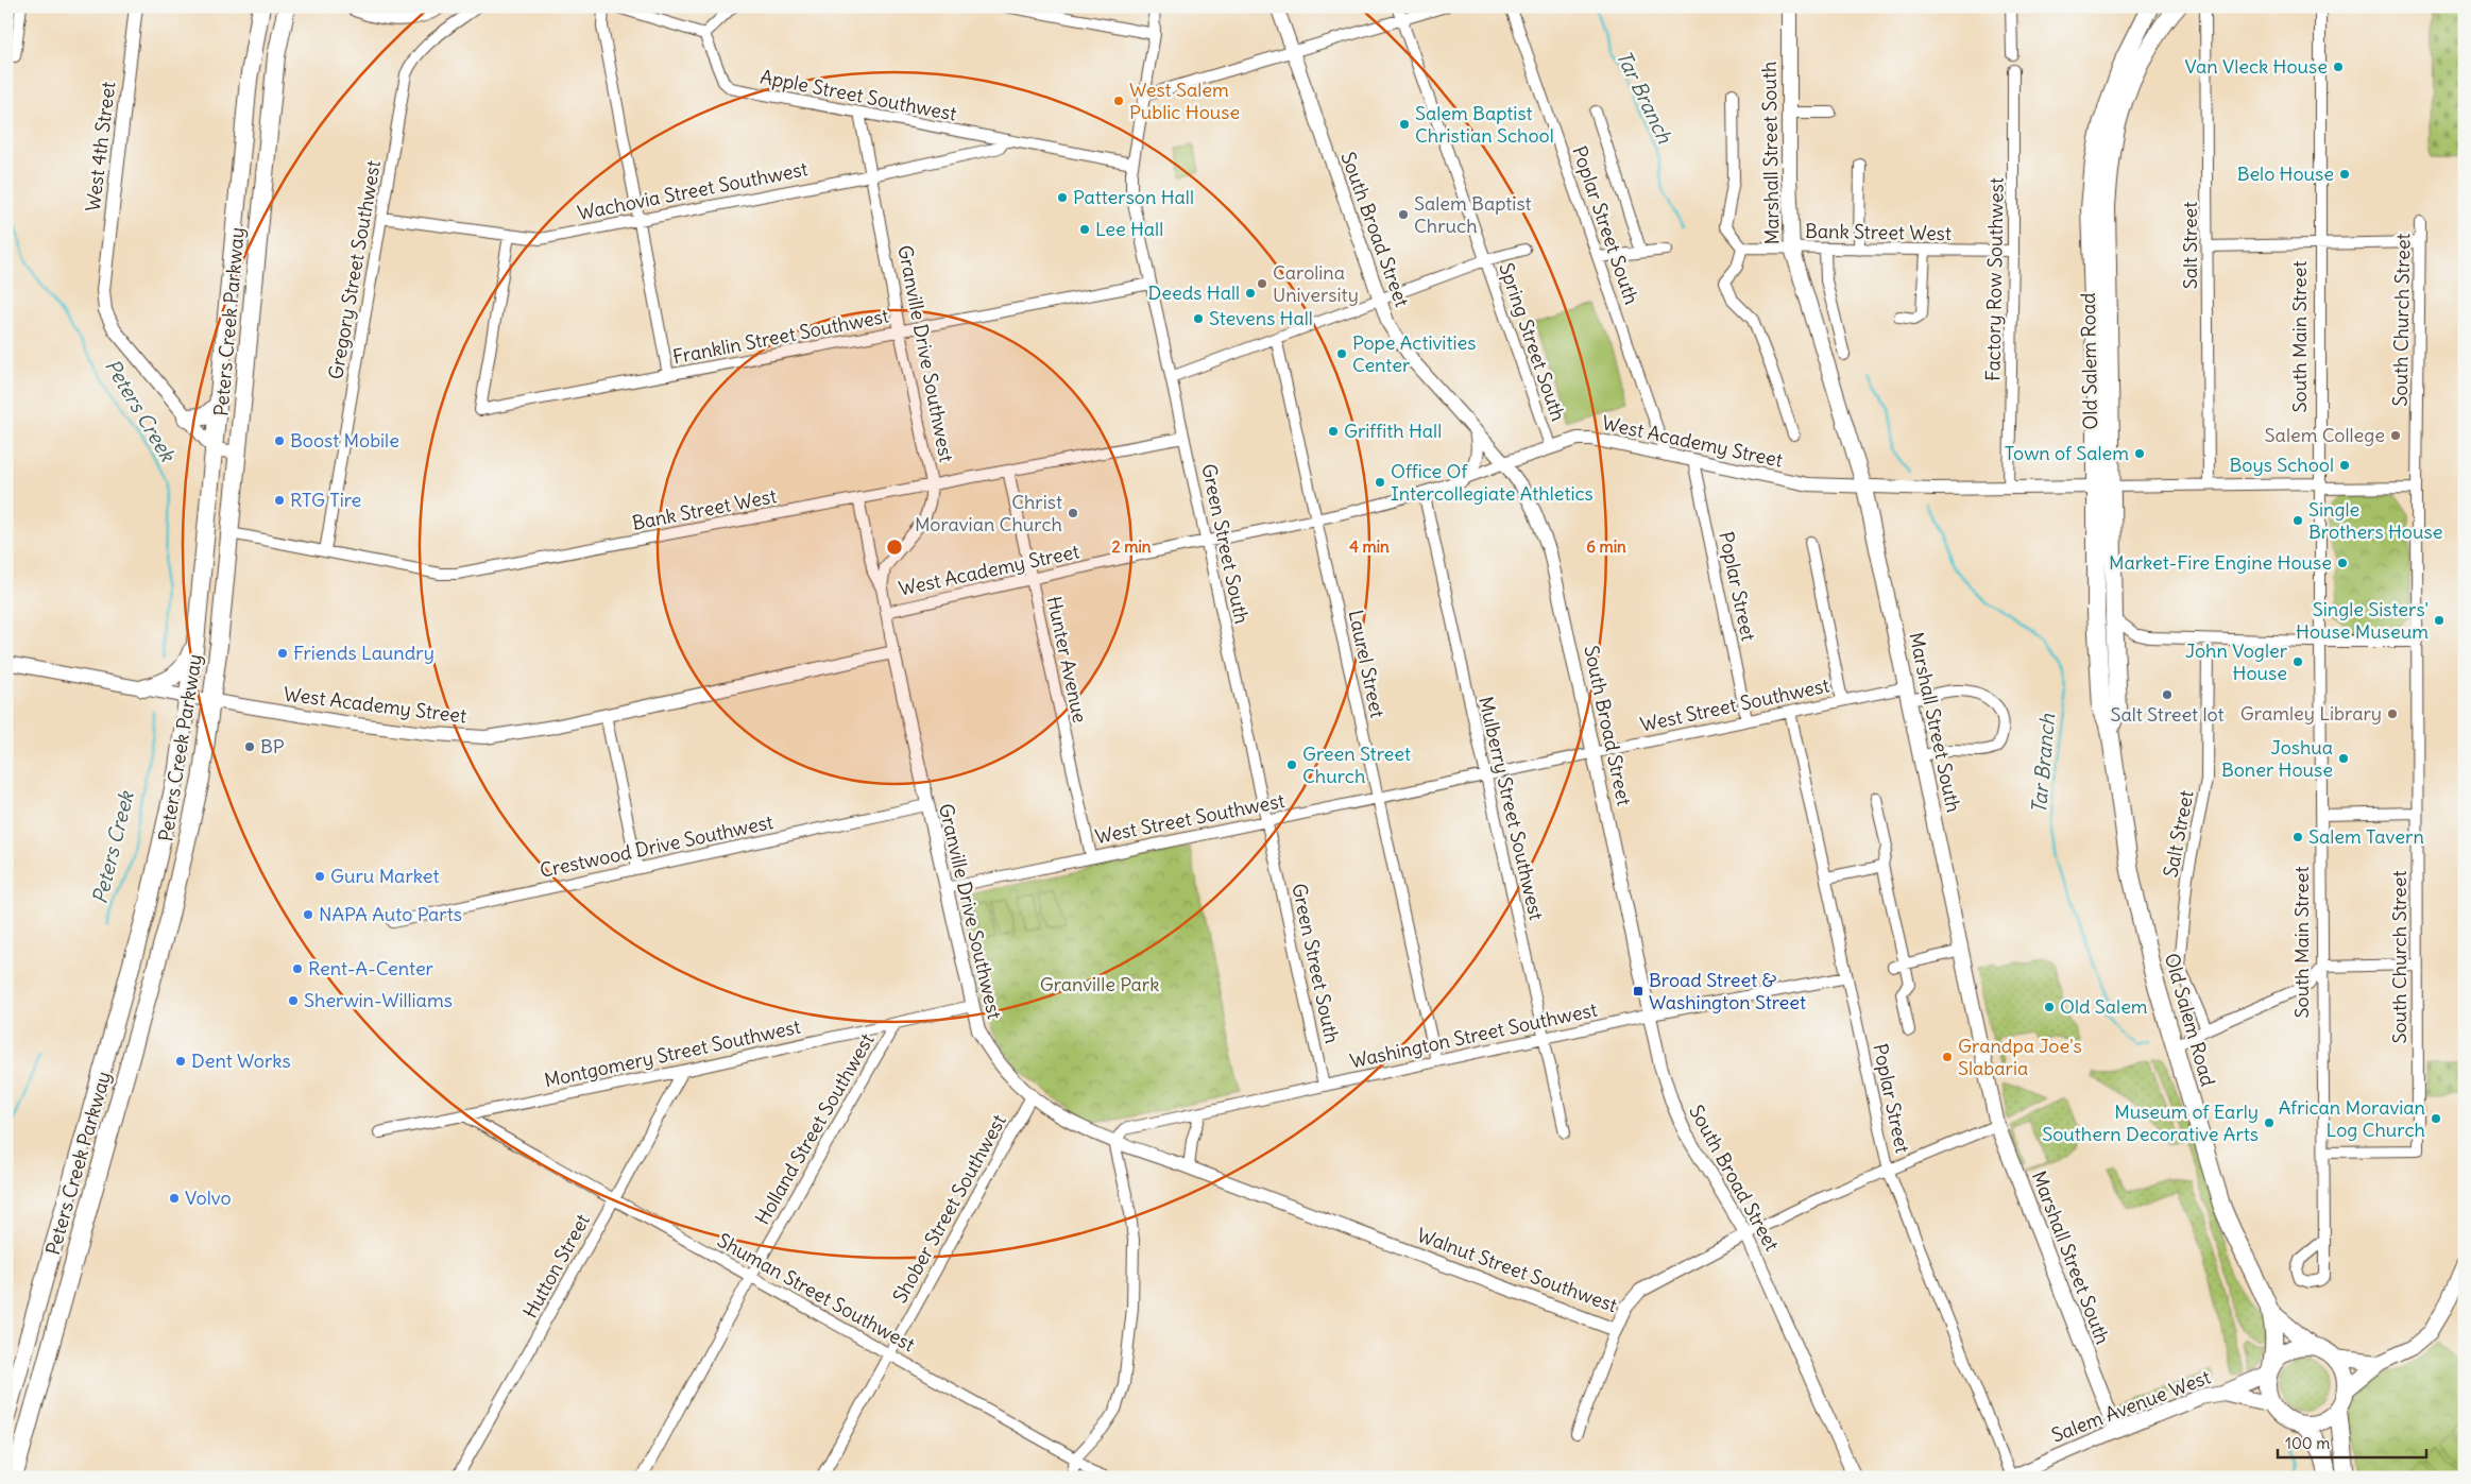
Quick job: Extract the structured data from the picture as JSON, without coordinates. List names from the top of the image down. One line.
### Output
{"streets":{"main road":["Marshall Street South","Peters Creek Parkway","Old Salem Road","Salem Avenue West"],"street":["Apple Street Southwest","West 4th Street","Wachovia Street Southwest","Poplar Street South","South Broad Street","Bank Street West","Salt Street","Gregory Street Southwest","Factory Row Southwest","South Church Street","Franklin Street Southwest","South Main Street","Spring Street South","Granville Drive Southwest","West Academy Street","Green Street South","Poplar Street","Hunter Avenue","Laurel Street","West Street Southwest","Mulberry Street Southwest","Crestwood Drive Southwest","Washington Street Southwest","Montgomery Street Southwest","Holland Street Southwest","Shober Street Southwest","Hutton Street","Walnut Street Southwest","Shuman Street Southwest"]},"crossings":[["Apple Street Southwest","Wachovia Street Southwest"],["Apple Street Southwest","Granville Drive Southwest"],["Apple Street Southwest","Green Street South"],["West 4th Street","Peters Creek Parkway"],["Marshall Street South","Bank Street West"],["Marshall Street South","West Academy Street"],["Marshall Street South","West Street Southwest"],["Marshall Street South","Walnut Street Southwest"],["Marshall Street South","Salem Avenue West"],["Wachovia Street Southwest","Gregory Street Southwest"],["Wachovia Street Southwest","Franklin Street Southwest"],["Wachovia Street Southwest","Granville Drive Southwest"],["Poplar Street South","West Academy Street"],["South Broad Street","West Academy Street"],["South Broad Street","West Street Southwest"],["South Broad Street","Washington Street Southwest"],["South Broad Street","Walnut Street Southwest"],["Bank Street West","Gregory Street Southwest"],["Bank Street West","Factory Row Southwest"],["Bank Street West","Peters Creek Parkway"],["Bank Street West","Granville Drive Southwest"],["Bank Street West","Green Street South"],["Bank Street West","Hunter Avenue"],["Salt Street","West Academy Street"],["Factory Row Southwest","West Academy Street"],["South Church Street","South Main Street"],["South Church Street","West Academy Street"],["Peters Creek Parkway","West Academy Street"],["Franklin Street Southwest","Granville Drive Southwest"],["Franklin Street Southwest","Green Street South"],["South Main Street","West Academy Street"],["Spring Street South","West Academy Street"],["Granville Drive Southwest","West Academy Street"],["Granville Drive Southwest","West Street Southwest"],["Granville Drive Southwest","Crestwood Drive Southwest"],["Granville Drive Southwest","Washington Street Southwest"],["Granville Drive Southwest","Montgomery Street Southwest"],["Granville Drive Southwest","Shober Street Southwest"],["Granville Drive Southwest","Walnut Street Southwest"],["Old Salem Road","West Academy Street"],["Old Salem Road","Salem Avenue West"],["West Academy Street","Green Street South"],["West Academy Street","Poplar Street"],["West Academy Street","Hunter Avenue"],["West Academy Street","Laurel Street"],["West Academy Street","Mulberry Street Southwest"],["Green Street South","West Street Southwest"],["Green Street South","Washington Street Southwest"],["Poplar Street","West Street Southwest"],["Poplar Street","Washington Street Southwest"],["Poplar Street","Walnut Street Southwest"],["Poplar Street","Salem Avenue West"],["Hunter Avenue","West Street Southwest"],["Laurel Street","West Street Southwest"],["Laurel Street","Washington Street Southwest"],["West Street Southwest","Mulberry Street Southwest"],["Mulberry Street Southwest","Washington Street Southwest"],["Washington Street Southwest","Walnut Street Southwest"],["Montgomery Street Southwest","Holland Street Southwest"],["Montgomery Street Southwest","Hutton Street"],["Montgomery Street Southwest","Shuman Street Southwest"],["Holland Street Southwest","Shuman Street Southwest"],["Shober Street Southwest","Shuman Street Southwest"],["Hutton Street","Shuman Street Southwest"]],"water":["Tar Branch","Peters Creek"],"parks":["Granville Park"],"places":{"other":["Van Vleck House","West Salem Public House","Salem Baptist Christian School","Belo House","Patterson Hall","Salem Baptist Chruch","Lee Hall","Carolina University","Deeds Hall","Stevens Hall","Pope Activities Center","Griffith Hall","Salem College","Boost Mobile","Town of Salem","Boys School","Office Of Intercollegiate Athletics","RTG Tire","Christ Moravian Church","Single Brothers House","Market-Fire Engine House","Single Sisters' House Museum","Friends Laundry","John Vogler House","Salt Street lot","Gramley Library","BP","Joshua Boner House","Green Street Church","Salem Tavern","Guru Market","NAPA Auto Parts","Rent-A-Center","Sherwin-Williams","Old Salem","Grandpa Joe's Slabaria","Dent Works","African Moravian Log Church","Museum of Early Southern Decorative Arts","Volvo"],"transit":["Broad Street & Washington Street"]},"scale_bar":"100 m","rings":["2 min","4 min","6 min"]}
